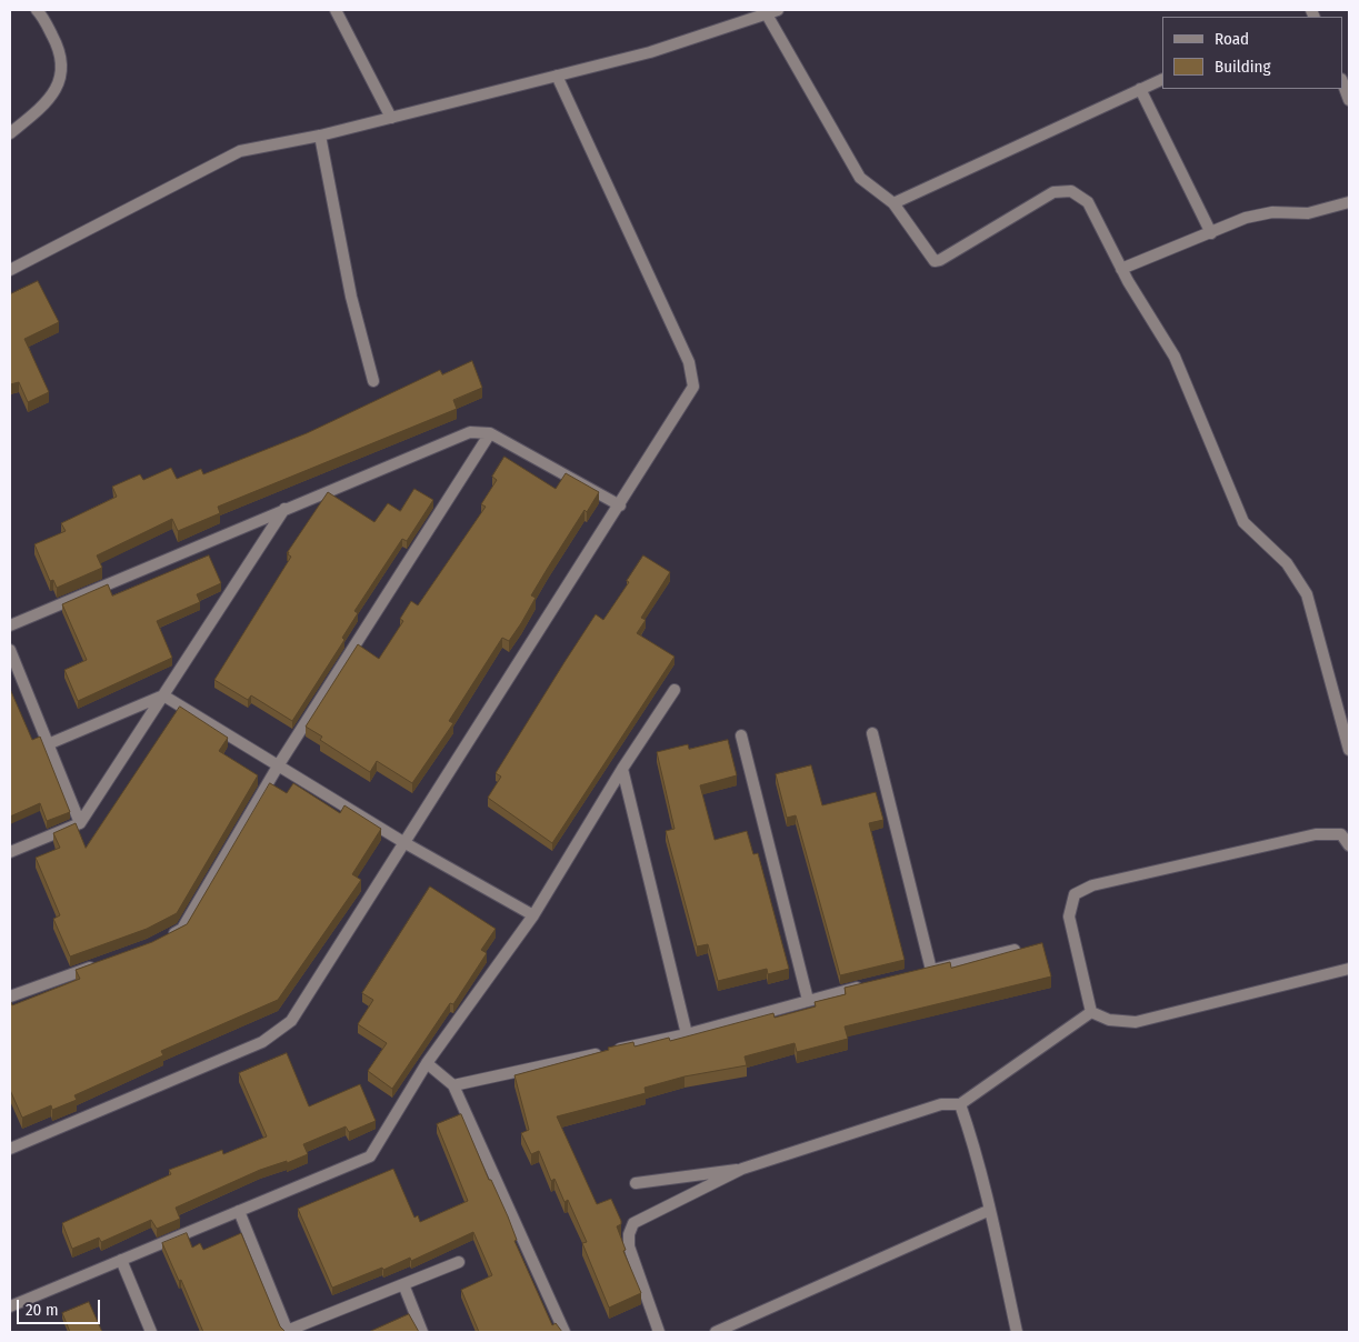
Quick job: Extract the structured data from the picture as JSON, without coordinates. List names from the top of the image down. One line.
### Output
{"legend":["Road","Building"],"scale_bar":"20 m"}
